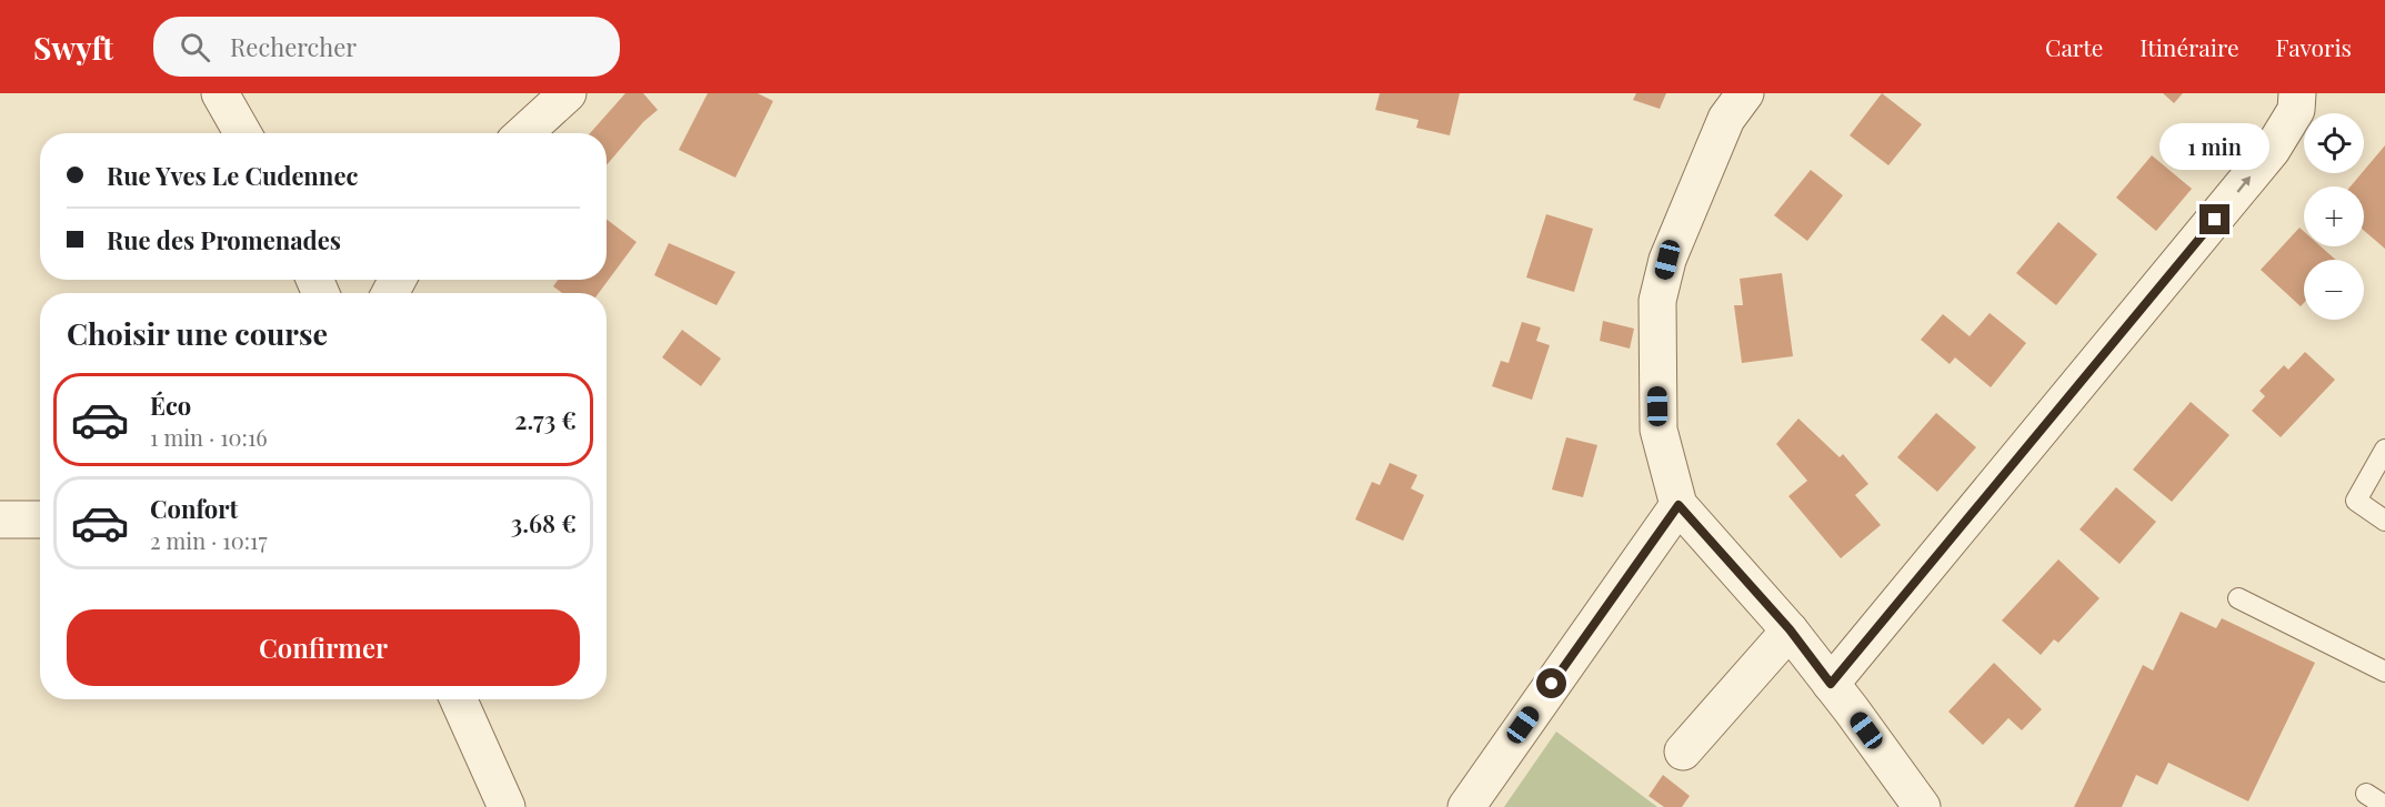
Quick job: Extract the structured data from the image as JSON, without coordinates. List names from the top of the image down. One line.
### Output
{"page":{"header":"Swyft","search":"Rechercher","nav":["Carte","Itinéraire","Favoris"],"map_buttons":["+","−"],"bubble":"1 min","banner":["Rue Yves Le Cudennec","Rue des Promenades"],"heading":"Choisir une course","list":[{"name":"Éco","note":"1 min · 10:16","value":"2.73 €"},{"name":"Confort","note":"2 min · 10:17","value":"3.68 €"}],"buttons":"Confirmer"}}
